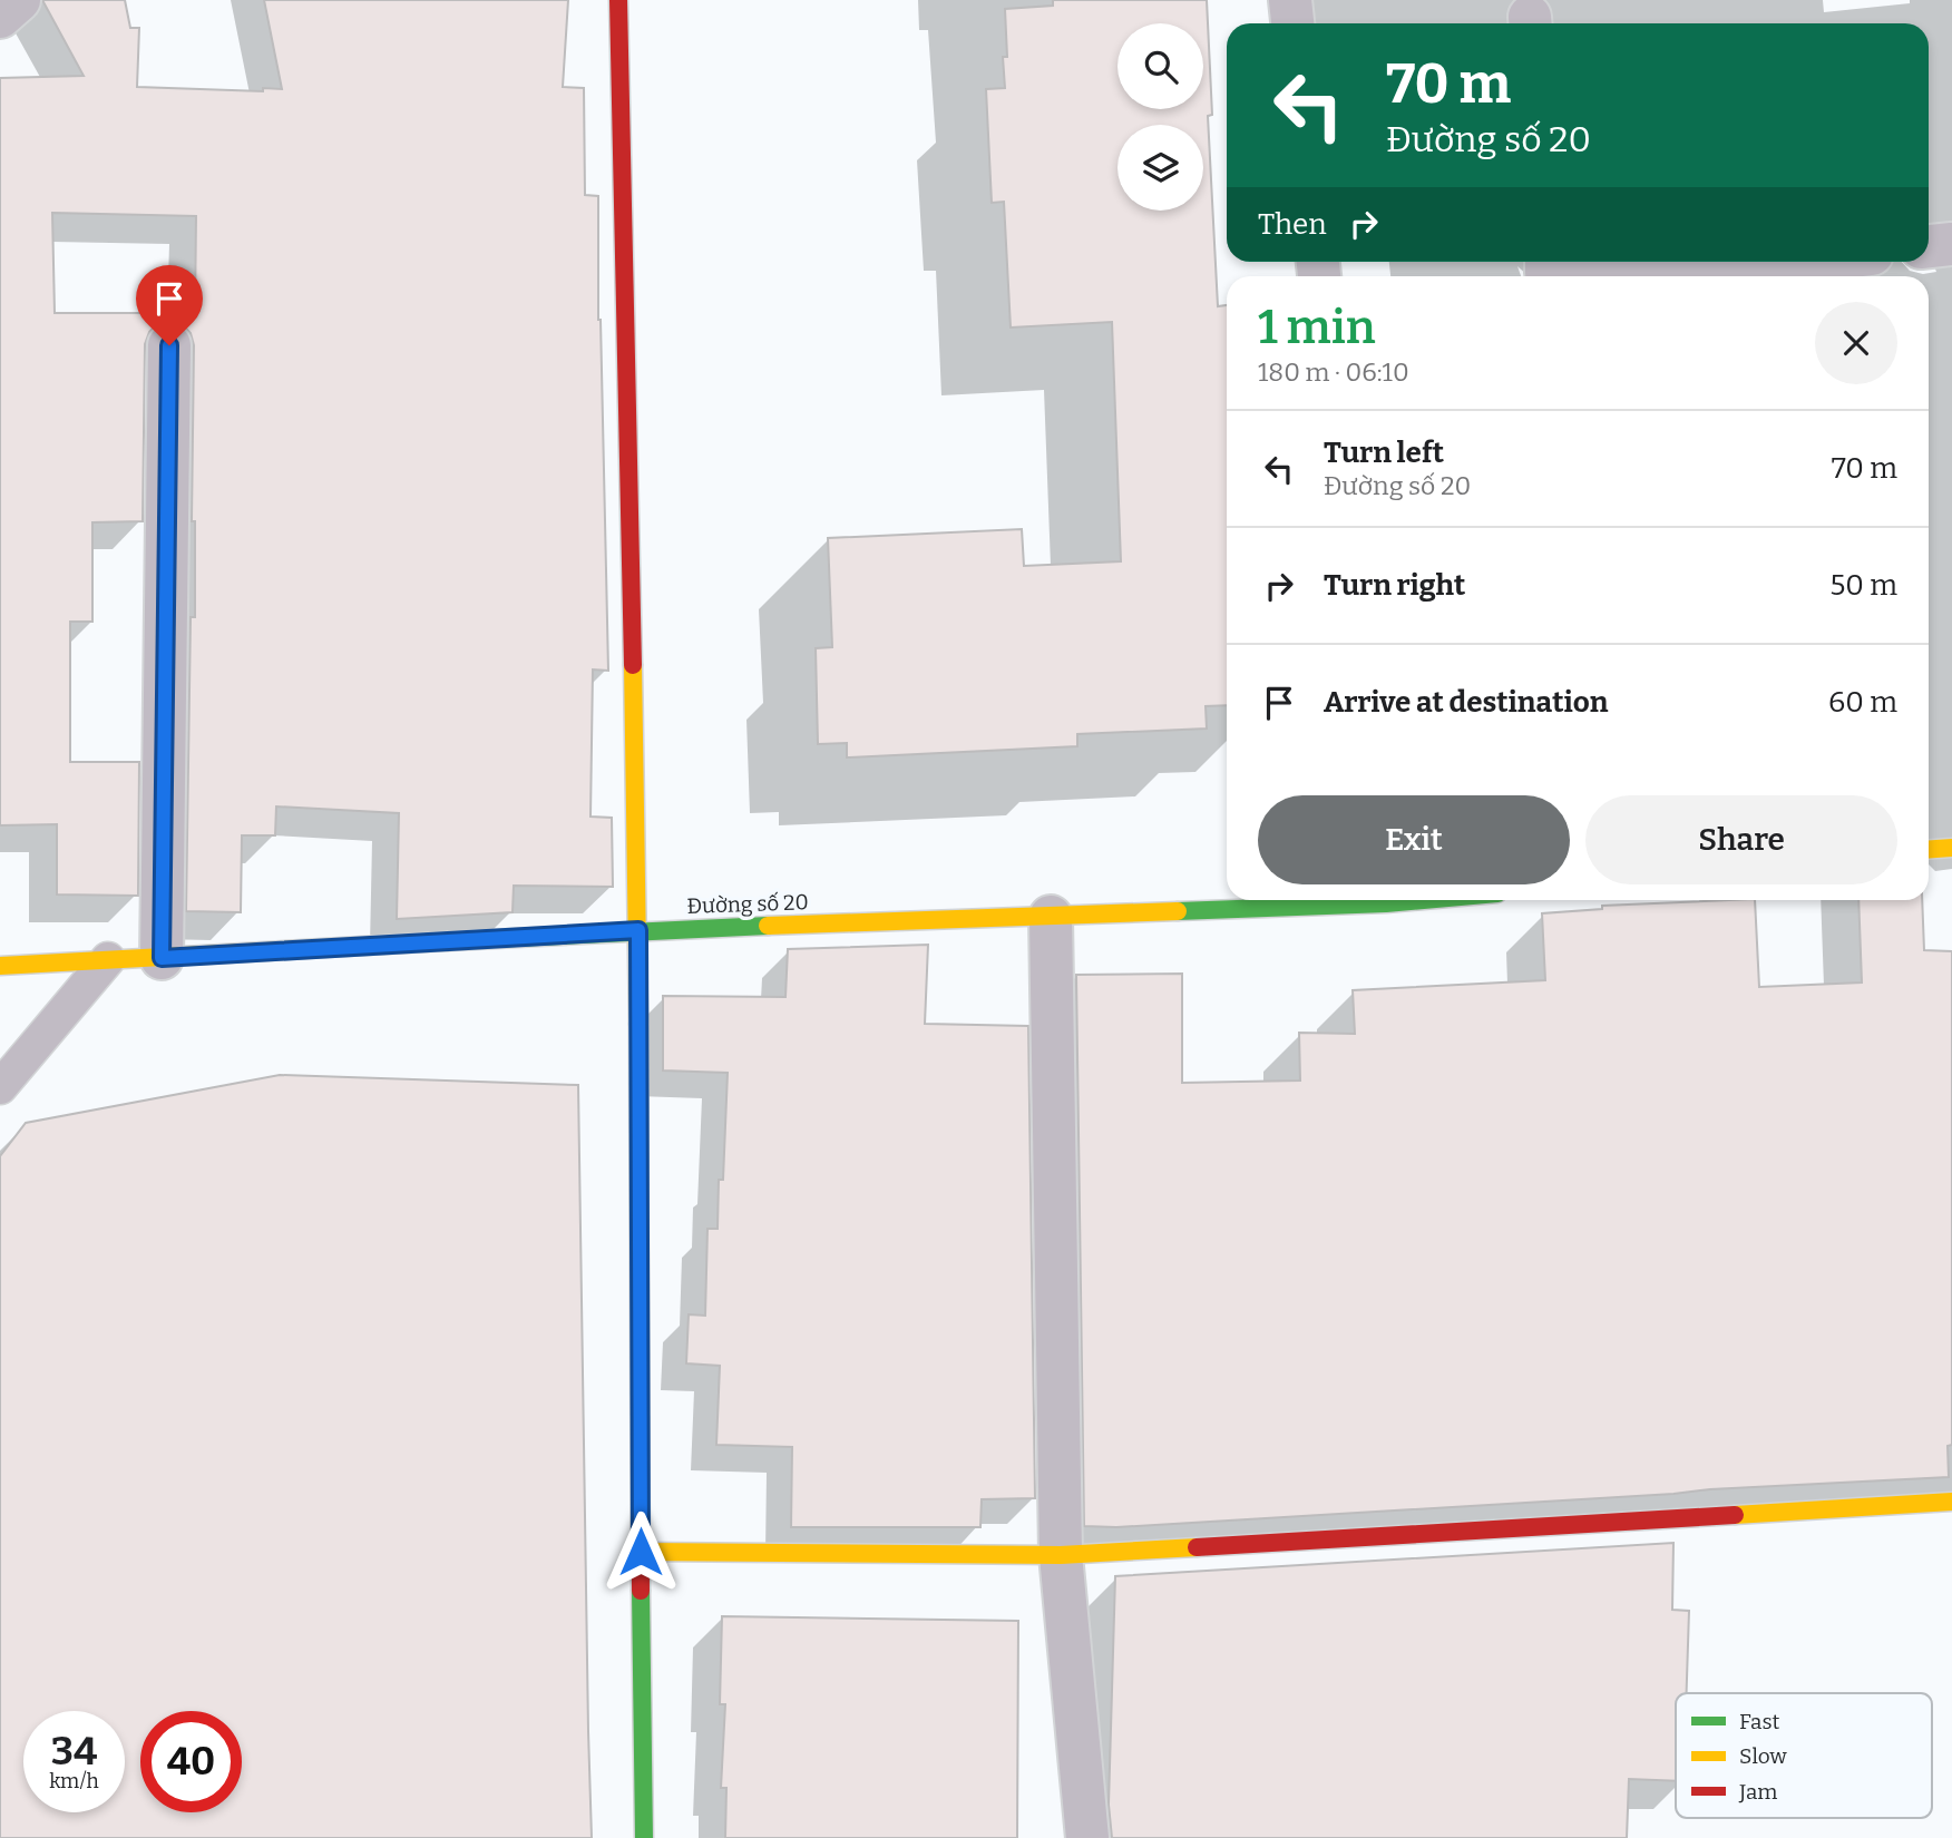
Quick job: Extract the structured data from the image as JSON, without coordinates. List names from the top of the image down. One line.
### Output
{"streets":{"street":["Đường số 20"]},"legend":["Fast","Slow","Jam"],"page":{"turn":["70 m","Đường số 20"],"then":"Then","heading":["1 min","180 m · 06:10"],"list":[{"name":"Turn left","note":"Đường số 20","value":"70 m"},{"name":"Turn right","value":"50 m"},{"name":"Arrive at destination","value":"60 m"}],"buttons":["Exit","Share"],"speed":"34 km/h","limit":"40"}}
